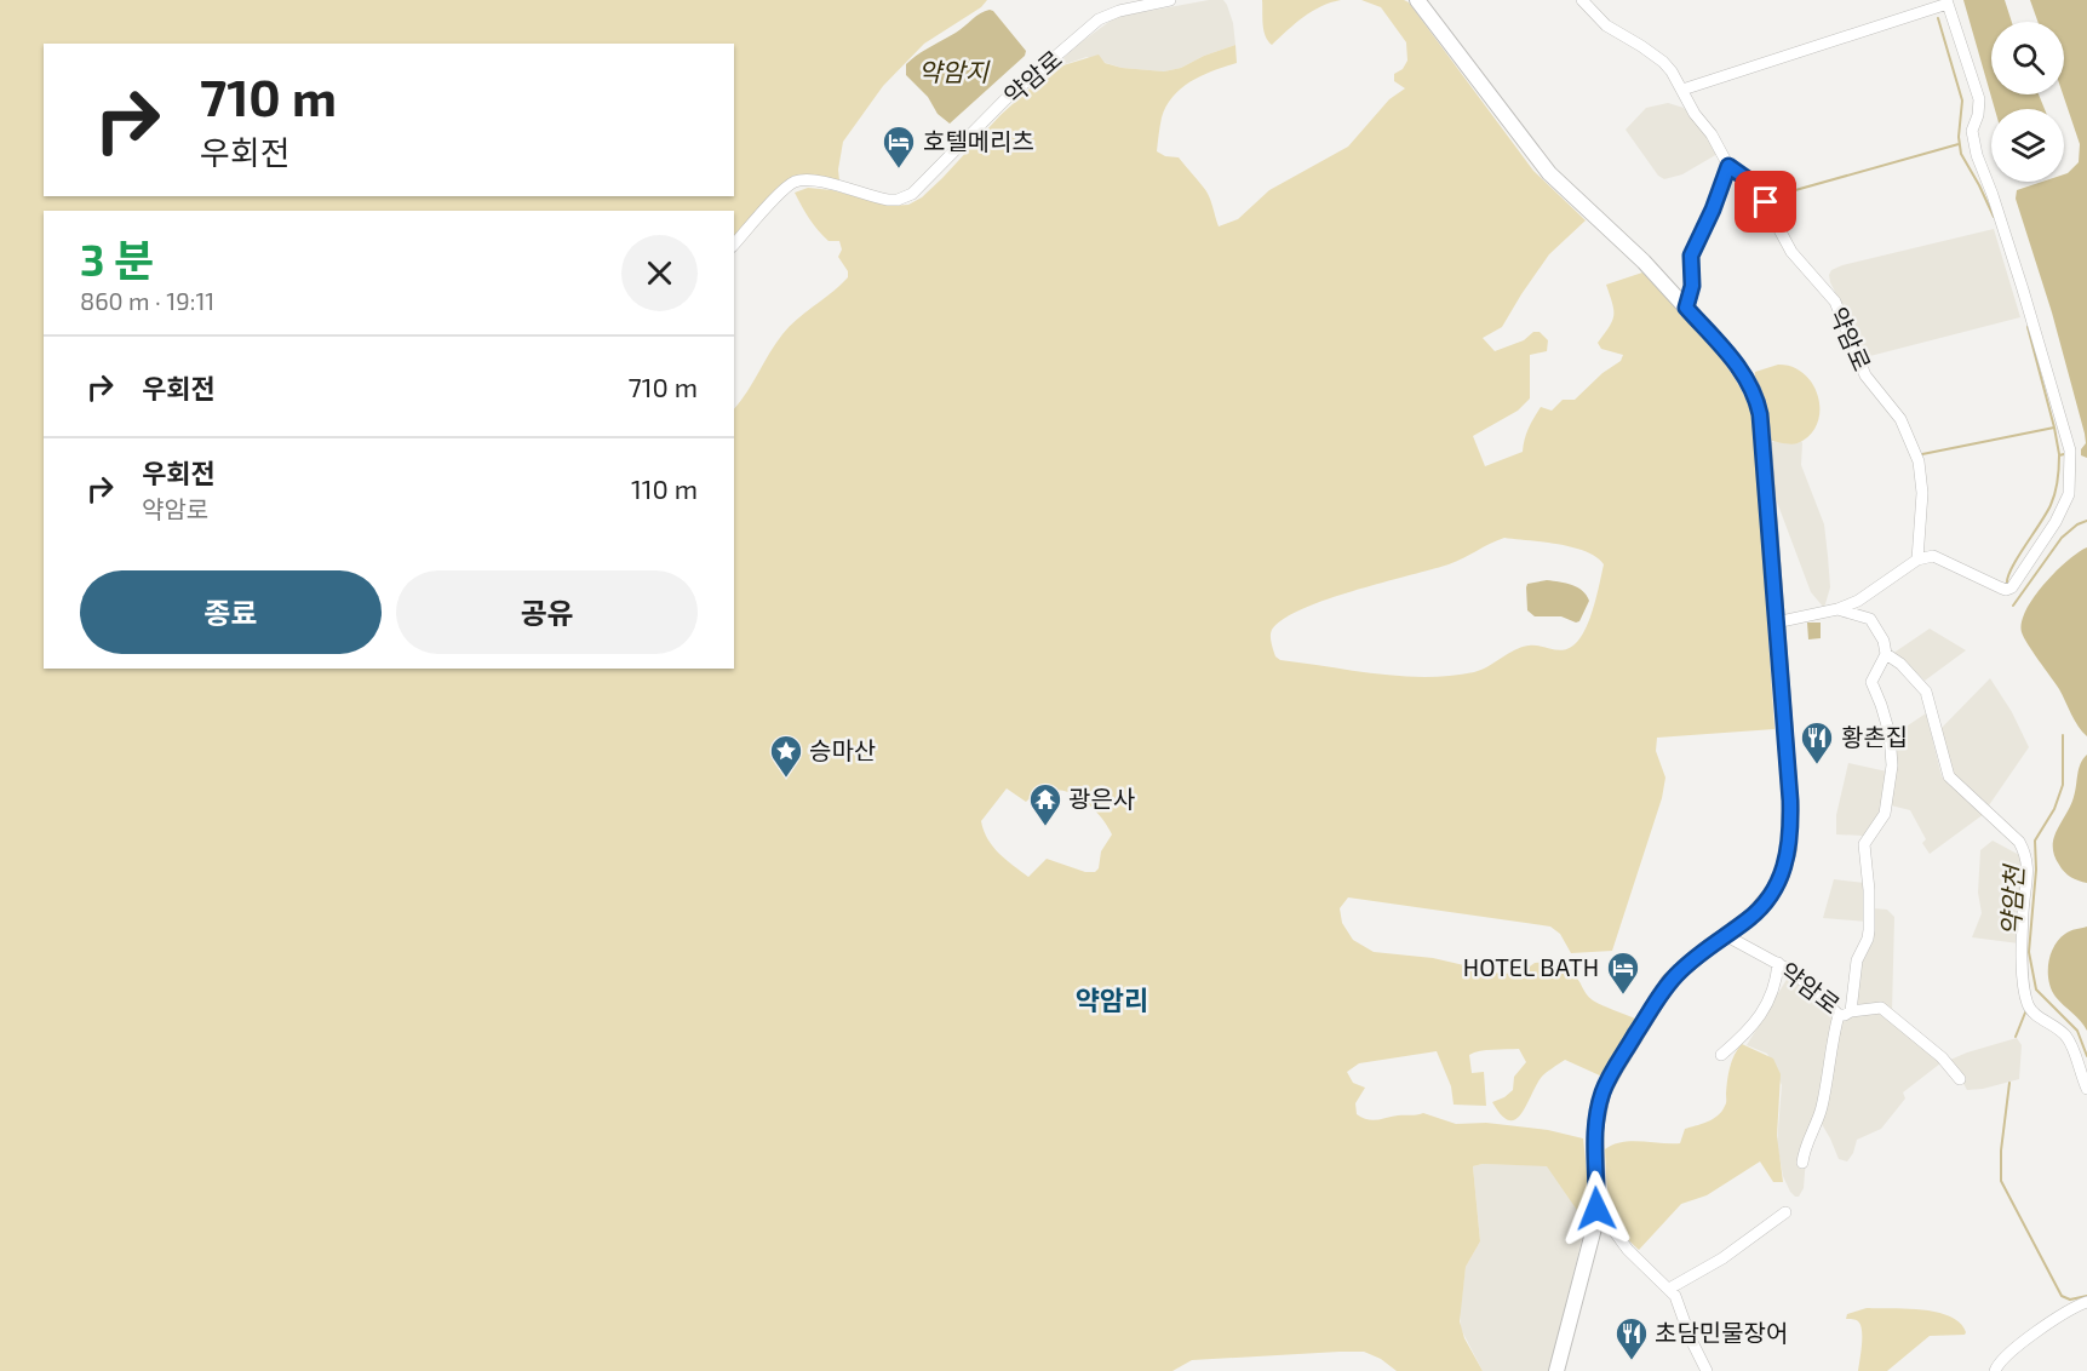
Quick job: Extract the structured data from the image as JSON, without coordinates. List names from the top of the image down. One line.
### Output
{"streets":{"street":["약암로"]},"districts":["약암리"],"water":["약암지","약암천"],"places":{"hotel":["호텔메리츠","HOTEL BATH"],"restaurant":["황촌집","초담민물장어"],"place":["승마산"],"temple":["광은사"]},"page":{"turn":["710 m","우회전"],"heading":["3 분","860 m · 19:11"],"list":[{"name":"우회전","value":"710 m"},{"name":"우회전","note":"약암로","value":"110 m"}],"buttons":["종료","공유"]}}
